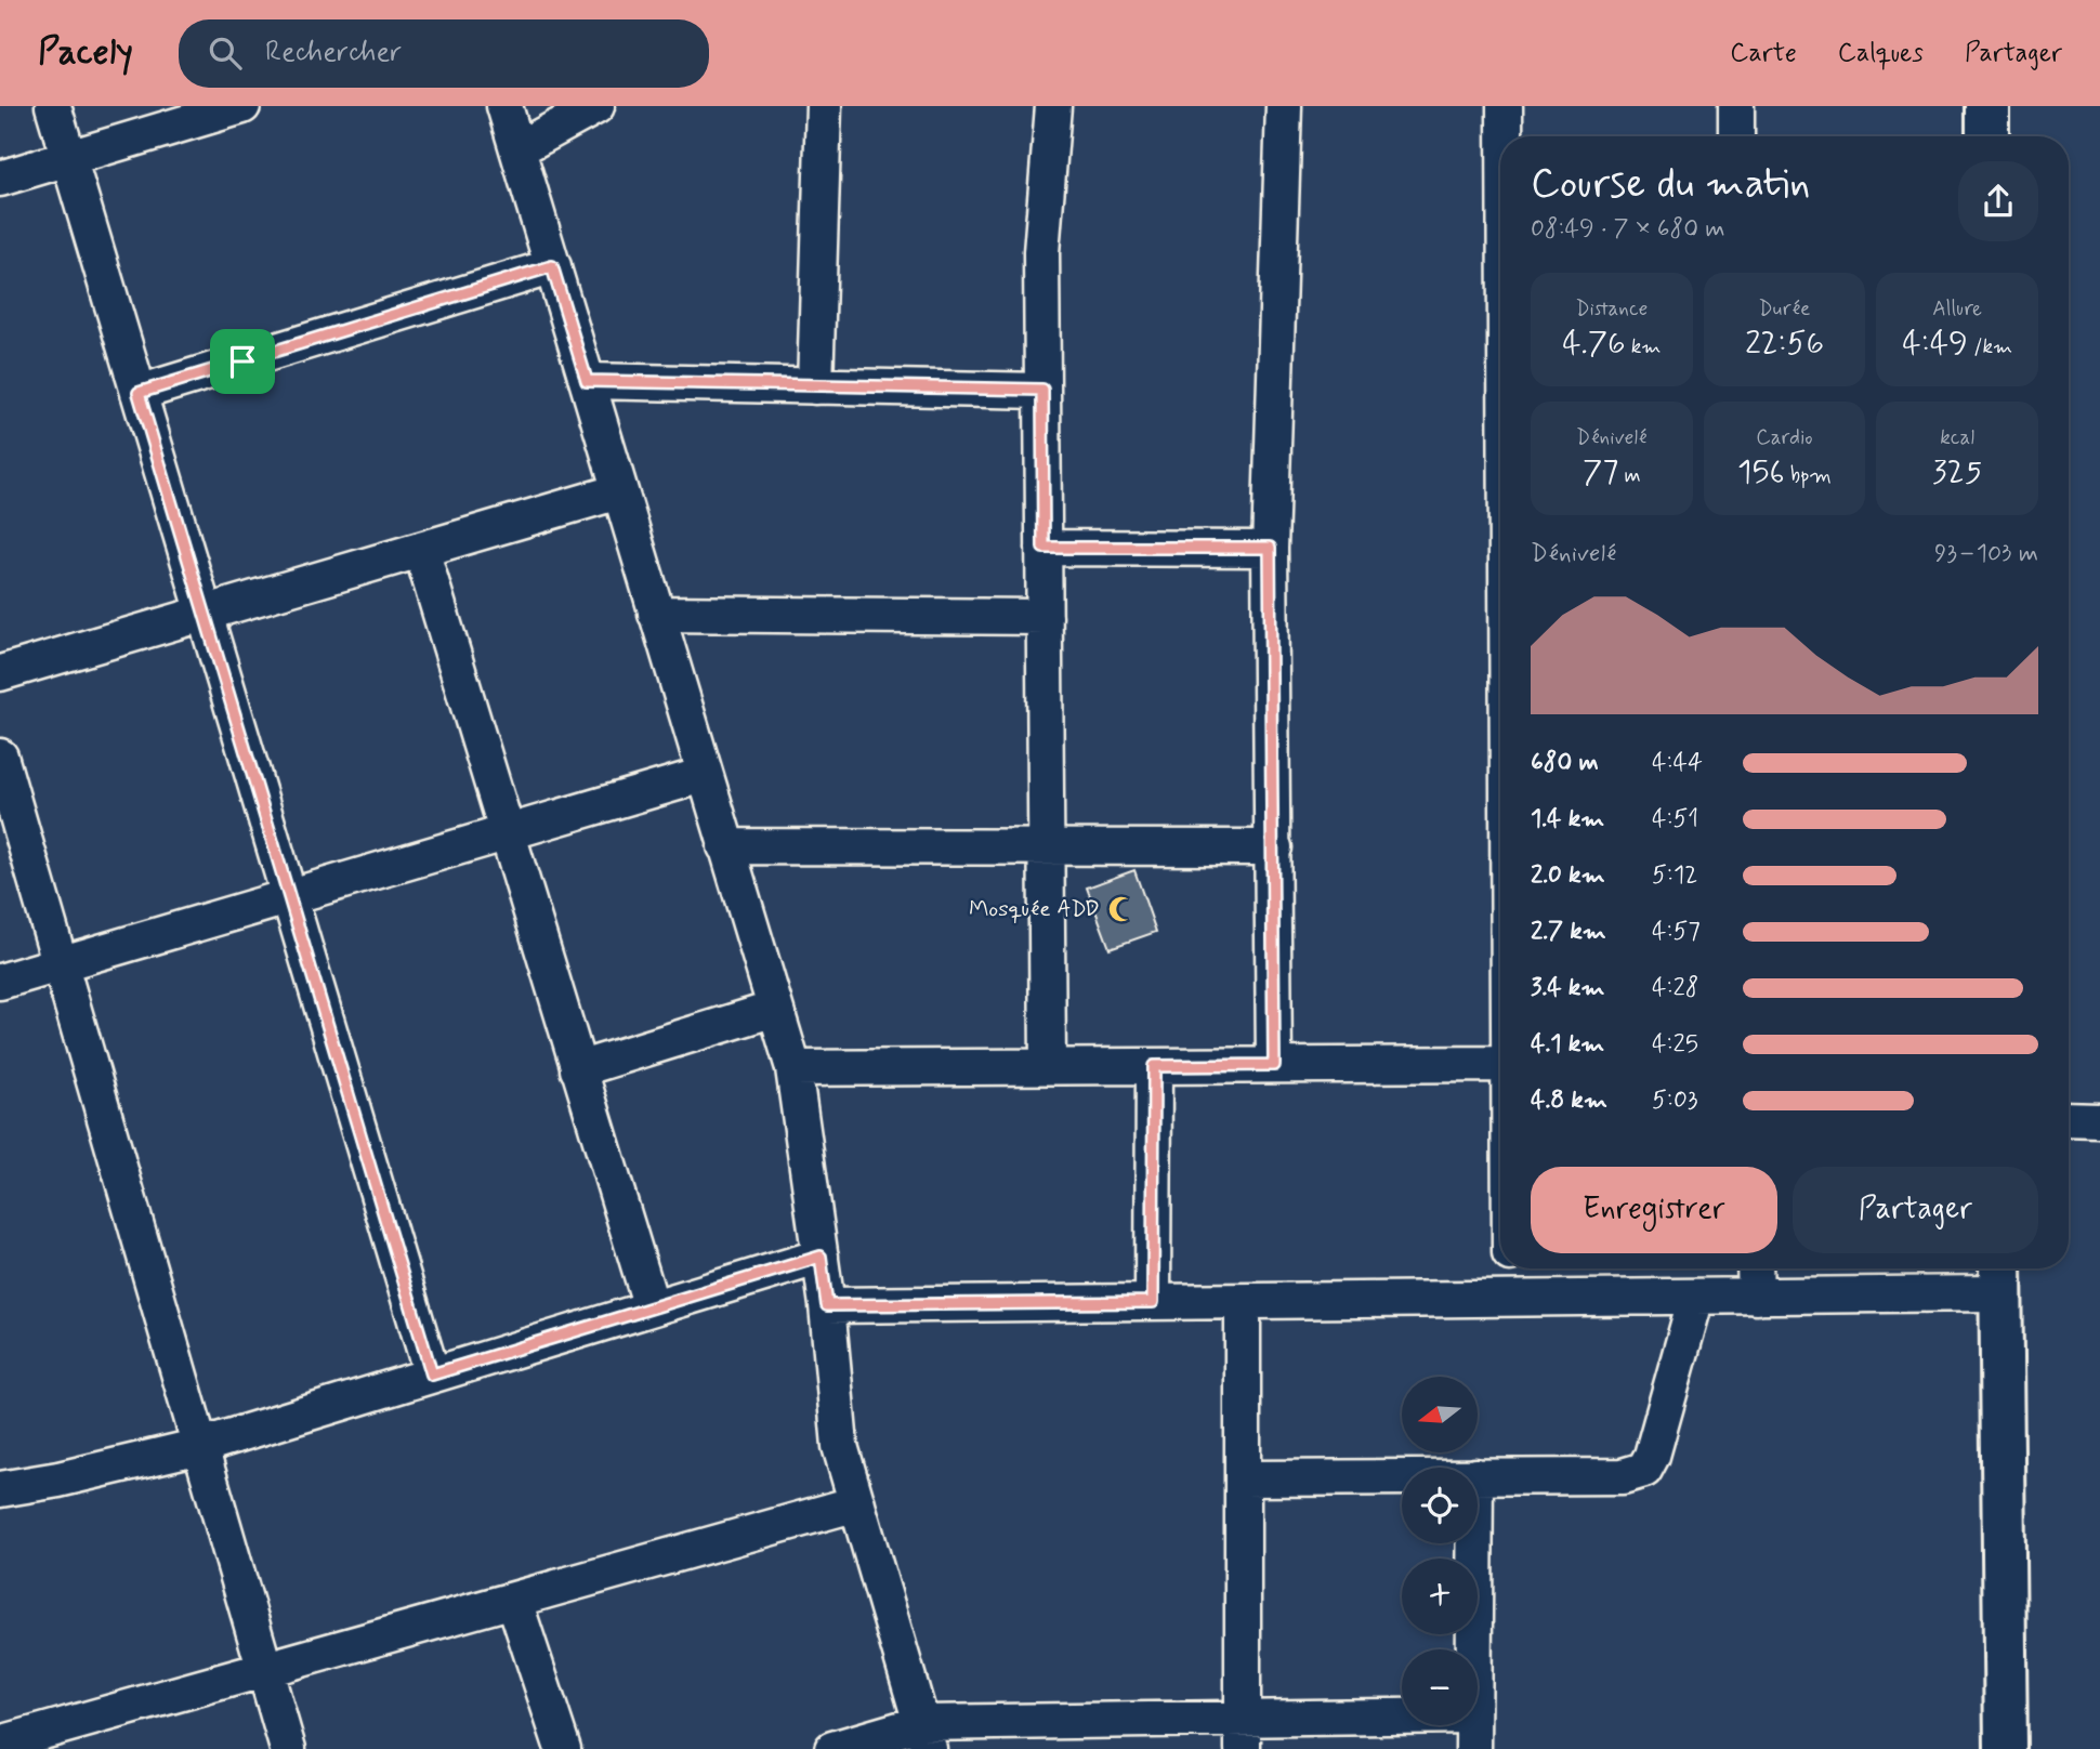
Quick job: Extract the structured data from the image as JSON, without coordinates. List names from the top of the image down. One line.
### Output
{"places":{"mosque":["Mosquée ADD"]},"north":"left","page":{"header":"Pacely","search":"Rechercher","nav":["Carte","Calques","Partager"],"heading":["Course du matin","08:49 · 7 × 680 m"],"stats":[["Distance","4.76 km"],["Durée","22:56"],["Allure","4:49 /km"],["Dénivelé","77 m"],["Cardio","156 bpm"],["kcal","325"]],"chart":["Dénivelé","93–103 m"],"list":[{"name":"680 m","note":"4:44"},{"name":"1.4 km","note":"4:51"},{"name":"2.0 km","note":"5:12"},{"name":"2.7 km","note":"4:57"},{"name":"3.4 km","note":"4:28"},{"name":"4.1 km","note":"4:25"},{"name":"4.8 km","note":"5:03"}],"buttons":["Enregistrer","Partager"],"map_buttons":["+","−"]}}
